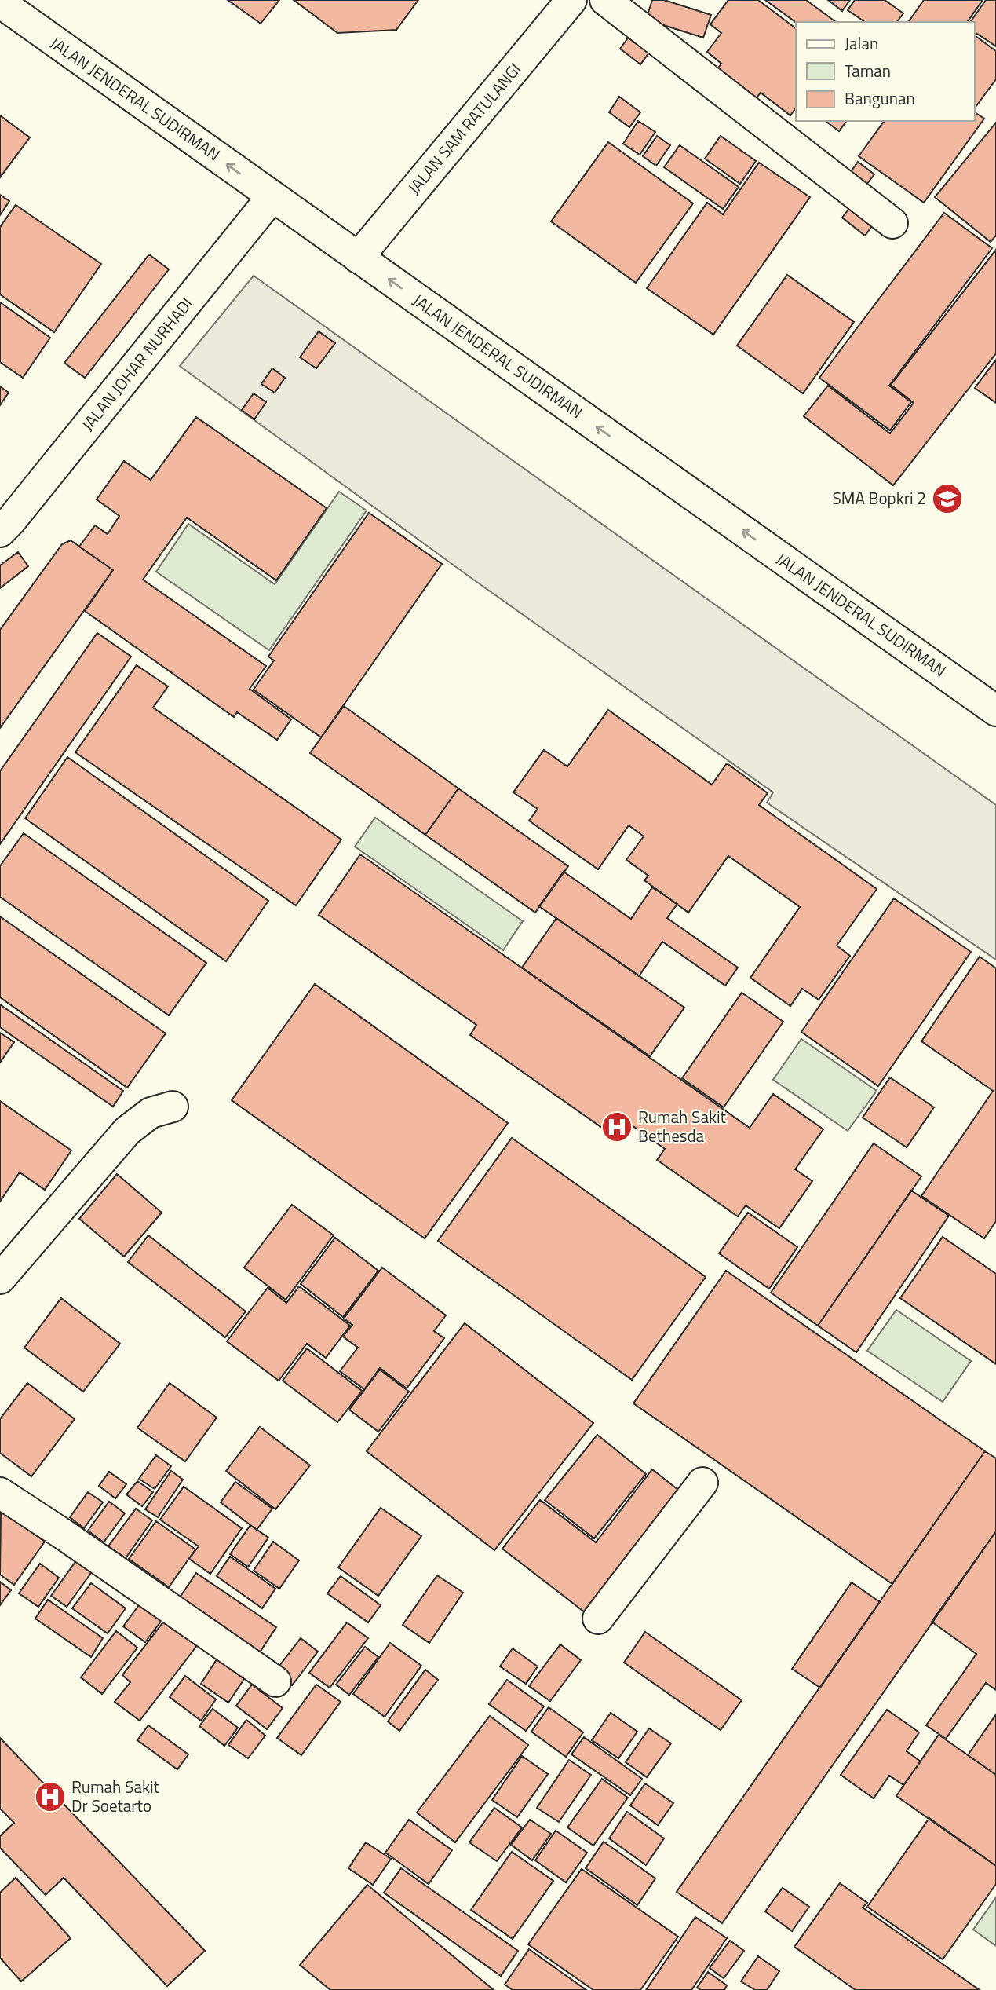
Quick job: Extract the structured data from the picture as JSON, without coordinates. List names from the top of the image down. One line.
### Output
{"streets":{"street":["JALAN JENDERAL SUDIRMAN","JALAN SAM RATULANGI","JALAN JOHAR NURHADI"]},"crossings":[["JALAN JENDERAL SUDIRMAN","JALAN SAM RATULANGI"],["JALAN JENDERAL SUDIRMAN","JALAN JOHAR NURHADI"]],"one_way":["JALAN JENDERAL SUDIRMAN"],"places":{"school or university":["SMA Bopkri 2"],"hospital":["Rumah Sakit Bethesda","Rumah Sakit Dr Soetarto"]},"legend":["Jalan","Taman","Bangunan"]}
